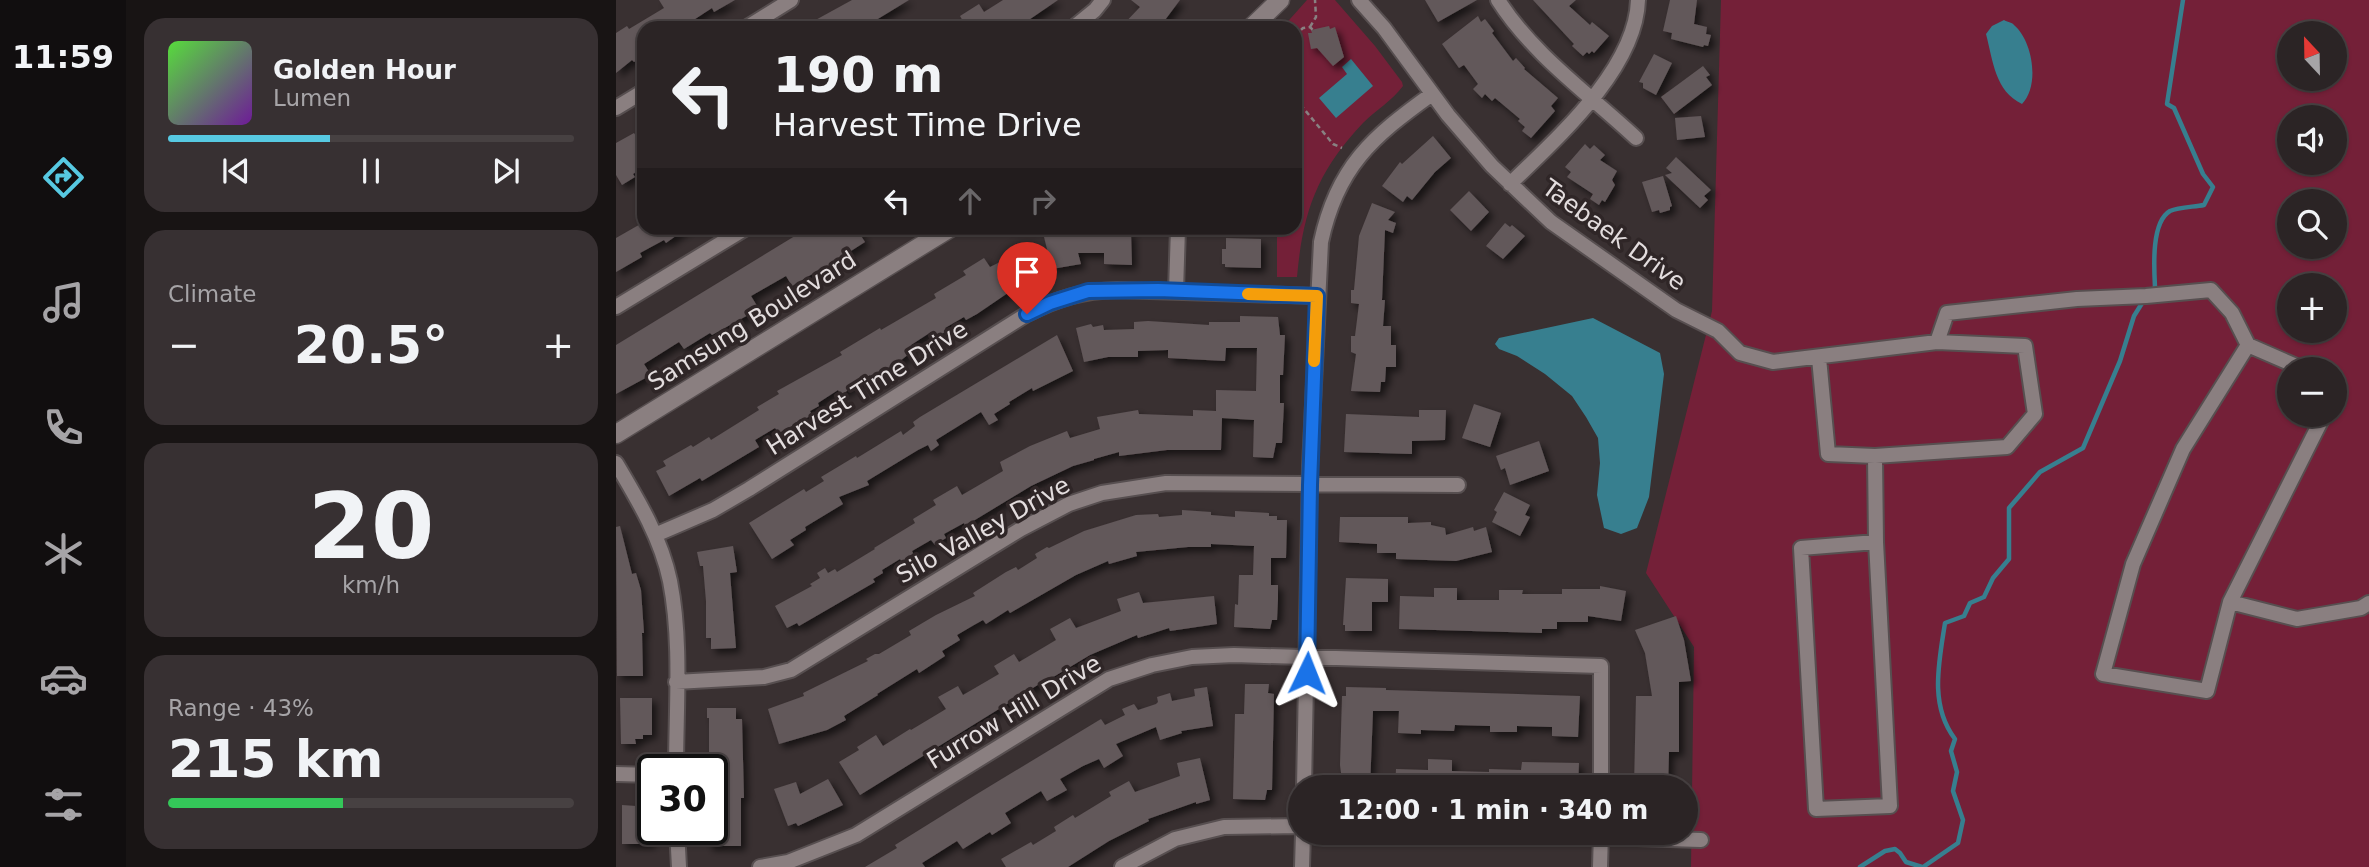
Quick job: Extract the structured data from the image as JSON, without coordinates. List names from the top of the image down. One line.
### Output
{"streets":{"street":["Taebaek Drive","Samsung Boulevard","Harvest Time Drive","Silo Valley Drive","Furrow Hill Drive"]},"north":"top","page":{"tabs":"11:59","map_buttons":["+","−"],"turn":["190 m","Harvest Time Drive"],"song":["Golden Hour","Lumen"],"tile":["Climate",["20","km/h"],["Range · 43%","215 km"]],"heat":["−","20.5°","+"],"limit":"30","trip":"12:00 · 1 min · 340 m"}}
